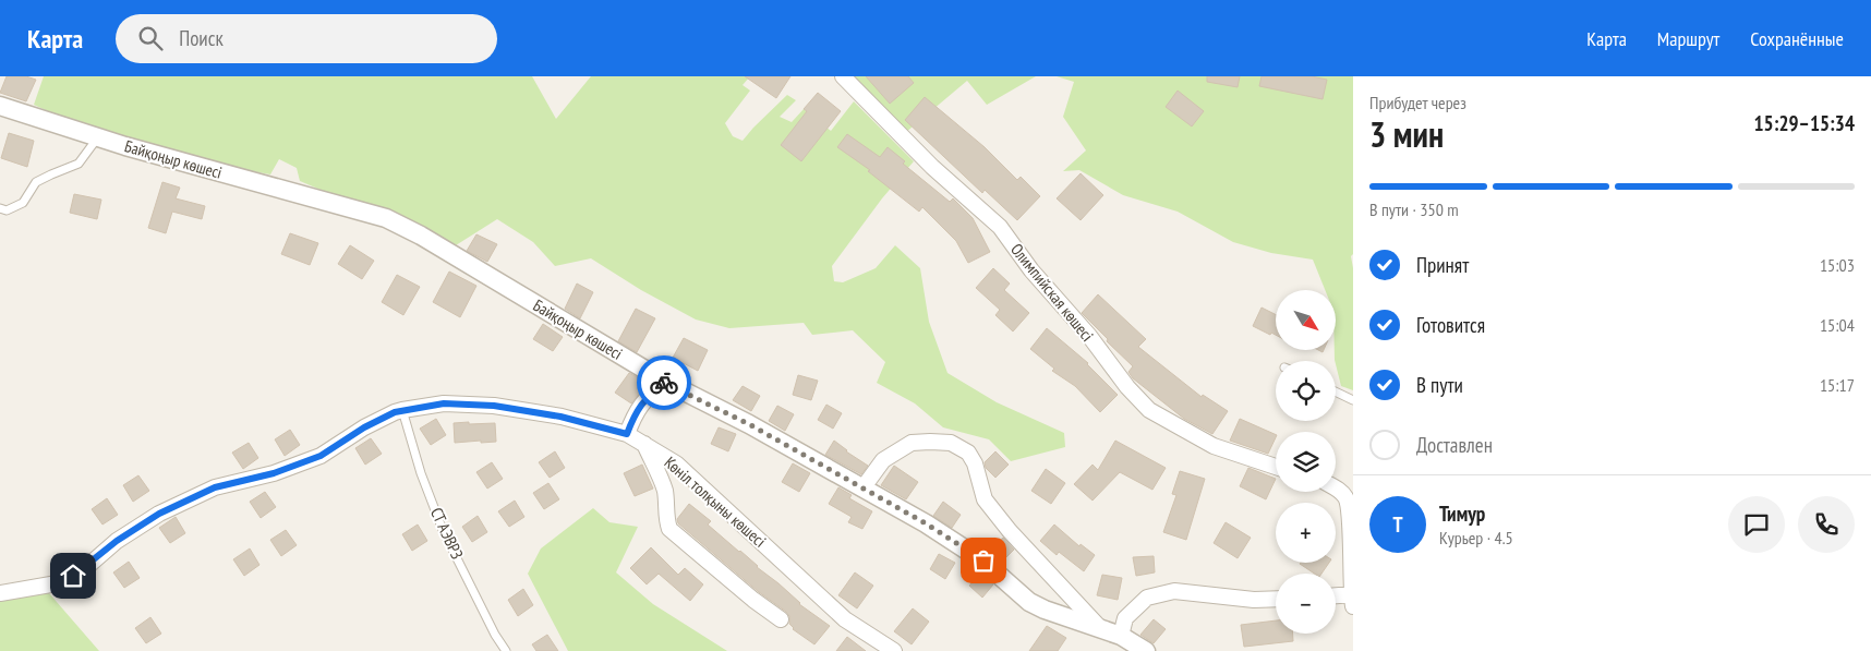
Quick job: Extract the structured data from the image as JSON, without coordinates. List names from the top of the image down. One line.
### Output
{"streets":{"street":["Байқоңыр көшесі","Олимпийская көшесі","Көніл толқыны көшесі"],"lane":["СТ АЭВРЗ"]},"crossings":[["Көніл толқыны көшесі","СТ АЭВРЗ"]],"north":"bottom right","page":{"header":"Карта","search":"Поиск","nav":["Карта","Маршрут","Сохранённые"],"heading":["3 мин","Прибудет через","15:29–15:34"],"panel":["Тимур","Курьер · 4.5"],"bar":"В пути · 350 m","list":[["Принят","15:03"],["Готовится","15:04"],["В пути","15:17"],"Доставлен"],"map_buttons":["+","−"],"round":"Т"}}
